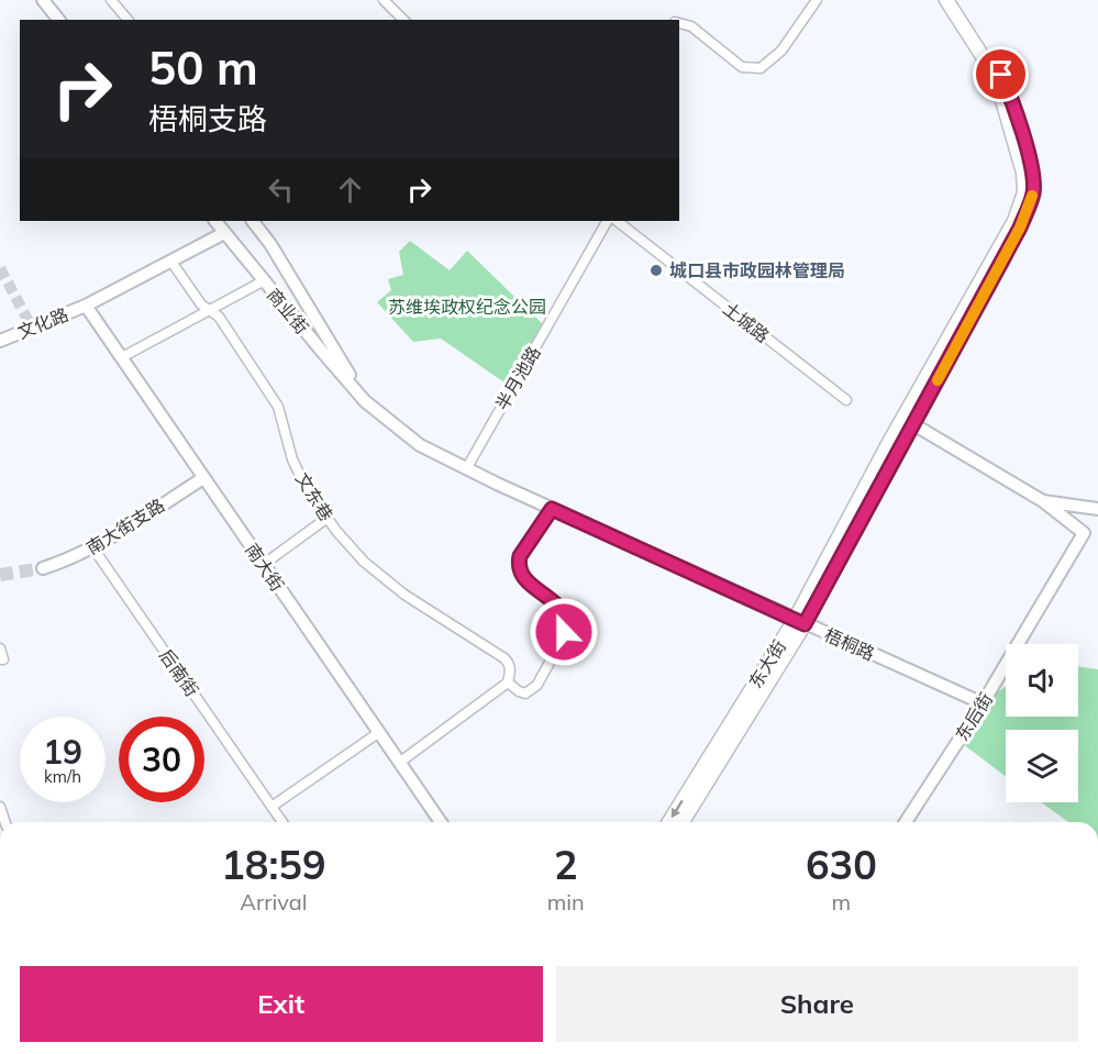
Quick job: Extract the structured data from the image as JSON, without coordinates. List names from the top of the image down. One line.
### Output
{"streets":{"main road":["东大街"],"street":["商业街","土城路","文化路","半月池路","文东巷","南大街支路","南大街","梧桐路","后南街","东后街"]},"crossings":[["商业街","文化路"],["商业街","半月池路"],["商业街","梧桐路"],["文化路","文东巷"],["文化路","南大街"],["半月池路","梧桐路"],["南大街支路","南大街"],["南大街支路","后南街"],["梧桐路","东大街"],["梧桐路","东后街"]],"parks":["苏维埃政权纪念公园"],"places":["城口县市政园林管理局"],"page":{"turn":["50 m","梧桐支路"],"speed":"19 km/h","limit":"30","eta":["18:59","Arrival","2","min","630","m"],"buttons":["Exit","Share"]}}
